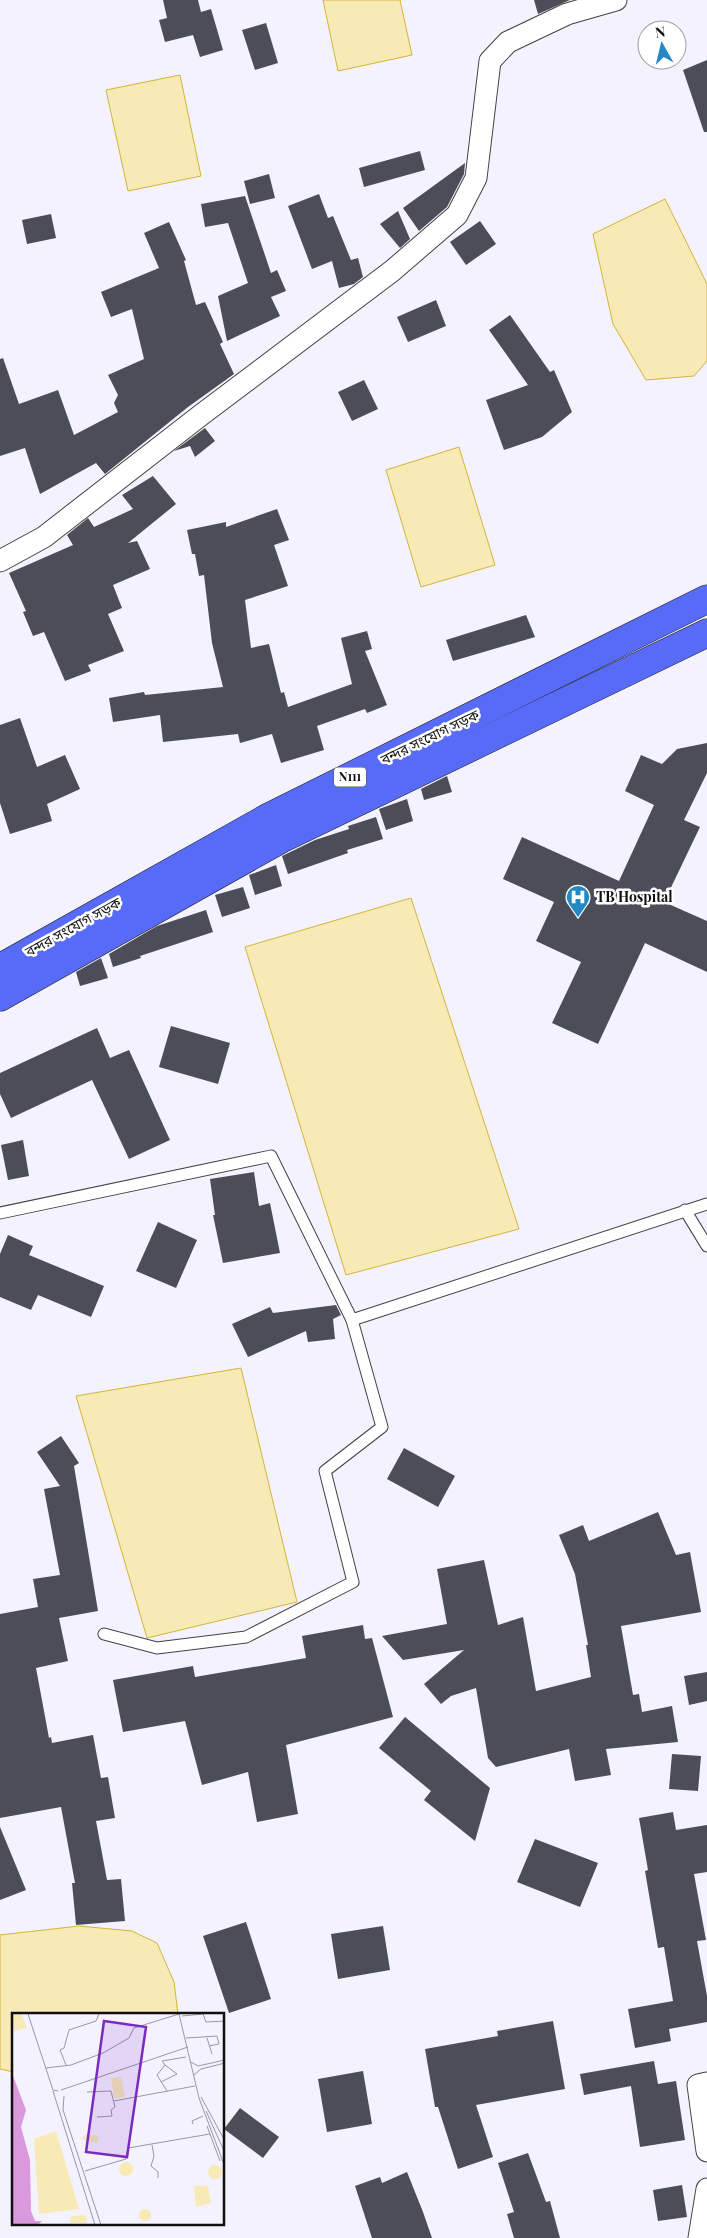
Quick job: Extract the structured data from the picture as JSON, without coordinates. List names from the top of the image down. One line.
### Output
{"streets":{"highway":["বন্দর সংযোগ সড়ক","N111"]},"places":{"hospital":["TB Hospital"]},"north":"top"}
